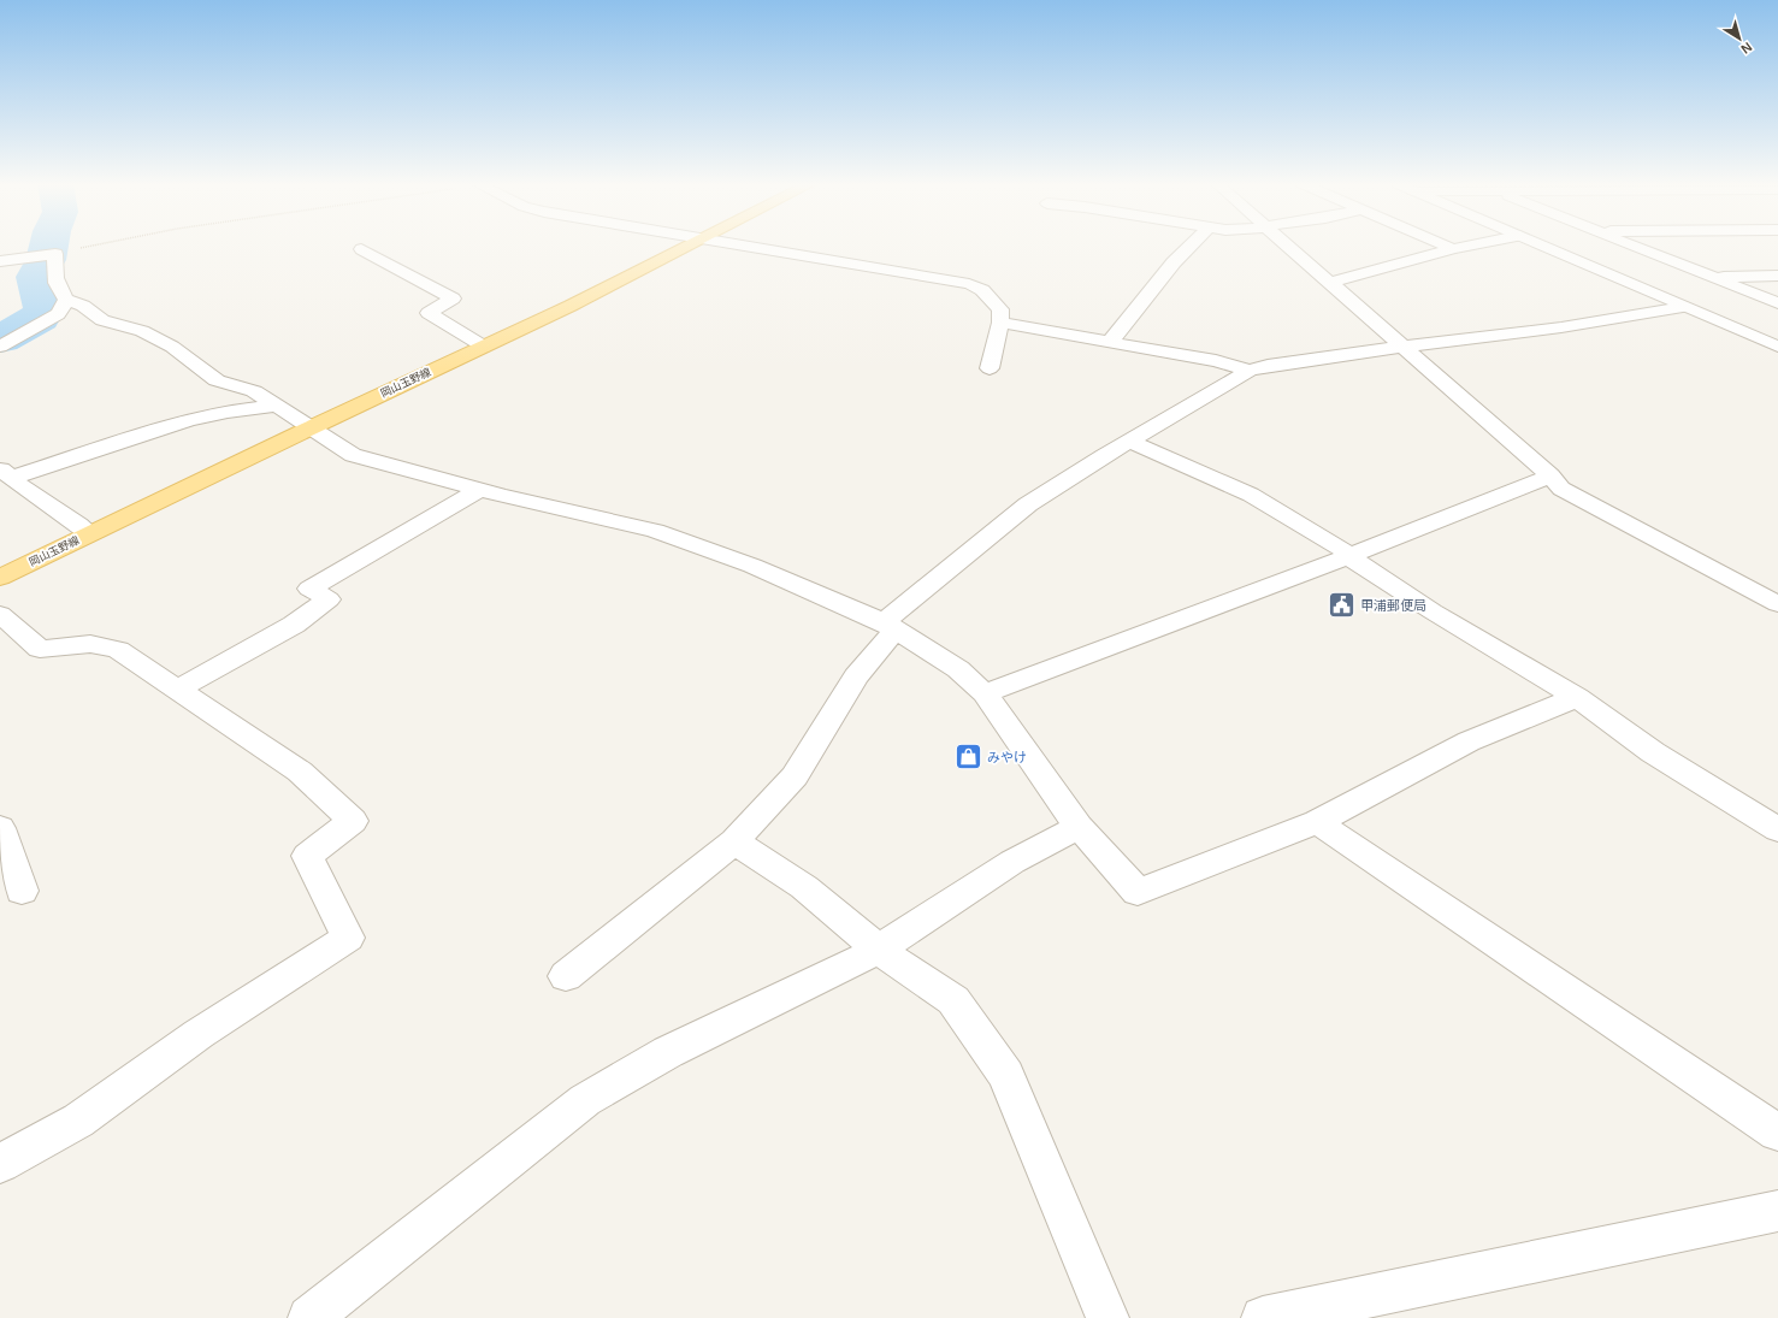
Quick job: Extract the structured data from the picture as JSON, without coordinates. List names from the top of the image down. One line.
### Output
{"streets":{"main road":["岡山玉野線"]},"places":{"public building":["甲浦郵便局"],"shop":["みやけ"]},"north":"bottom right"}
